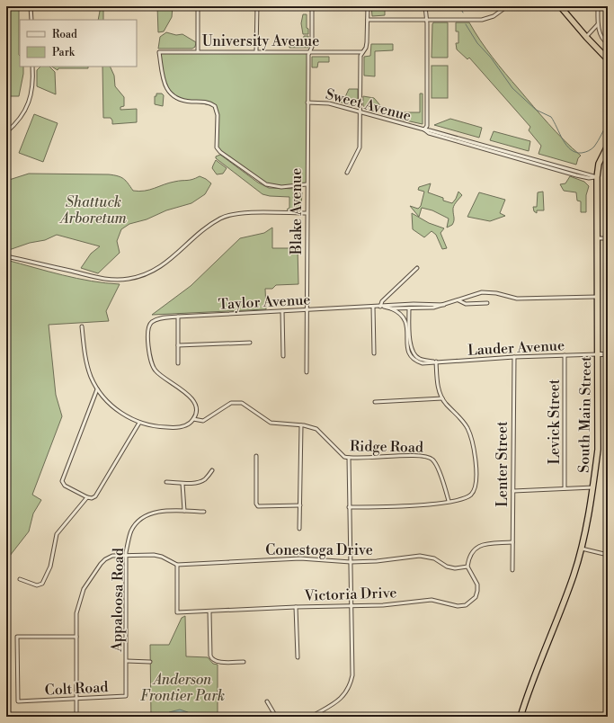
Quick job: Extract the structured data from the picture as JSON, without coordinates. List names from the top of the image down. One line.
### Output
{"streets":{"highway":["South Main Street"],"street":["University Avenue","Sweet Avenue","Blake Avenue","Taylor Avenue","Lauder Avenue","Levick Street","Ridge Road","Lenter Street","Conestoga Drive","Victoria Drive","Appaloosa Road","Colt Road"]},"crossings":[["University Avenue","Blake Avenue"],["Sweet Avenue","Blake Avenue"],["Sweet Avenue","South Main Street"],["Blake Avenue","Taylor Avenue"],["Taylor Avenue","Lauder Avenue"],["Taylor Avenue","South Main Street"],["Taylor Avenue","Ridge Road"],["Lauder Avenue","South Main Street"],["Lauder Avenue","Levick Street"],["Lauder Avenue","Lenter Street"],["Conestoga Drive","Victoria Drive"],["Conestoga Drive","Appaloosa Road"],["Conestoga Drive","Colt Road"],["Appaloosa Road","Colt Road"]],"parks":["Shattuck Arboretum","Anderson Frontier Park"],"legend":["Road","Park"]}
